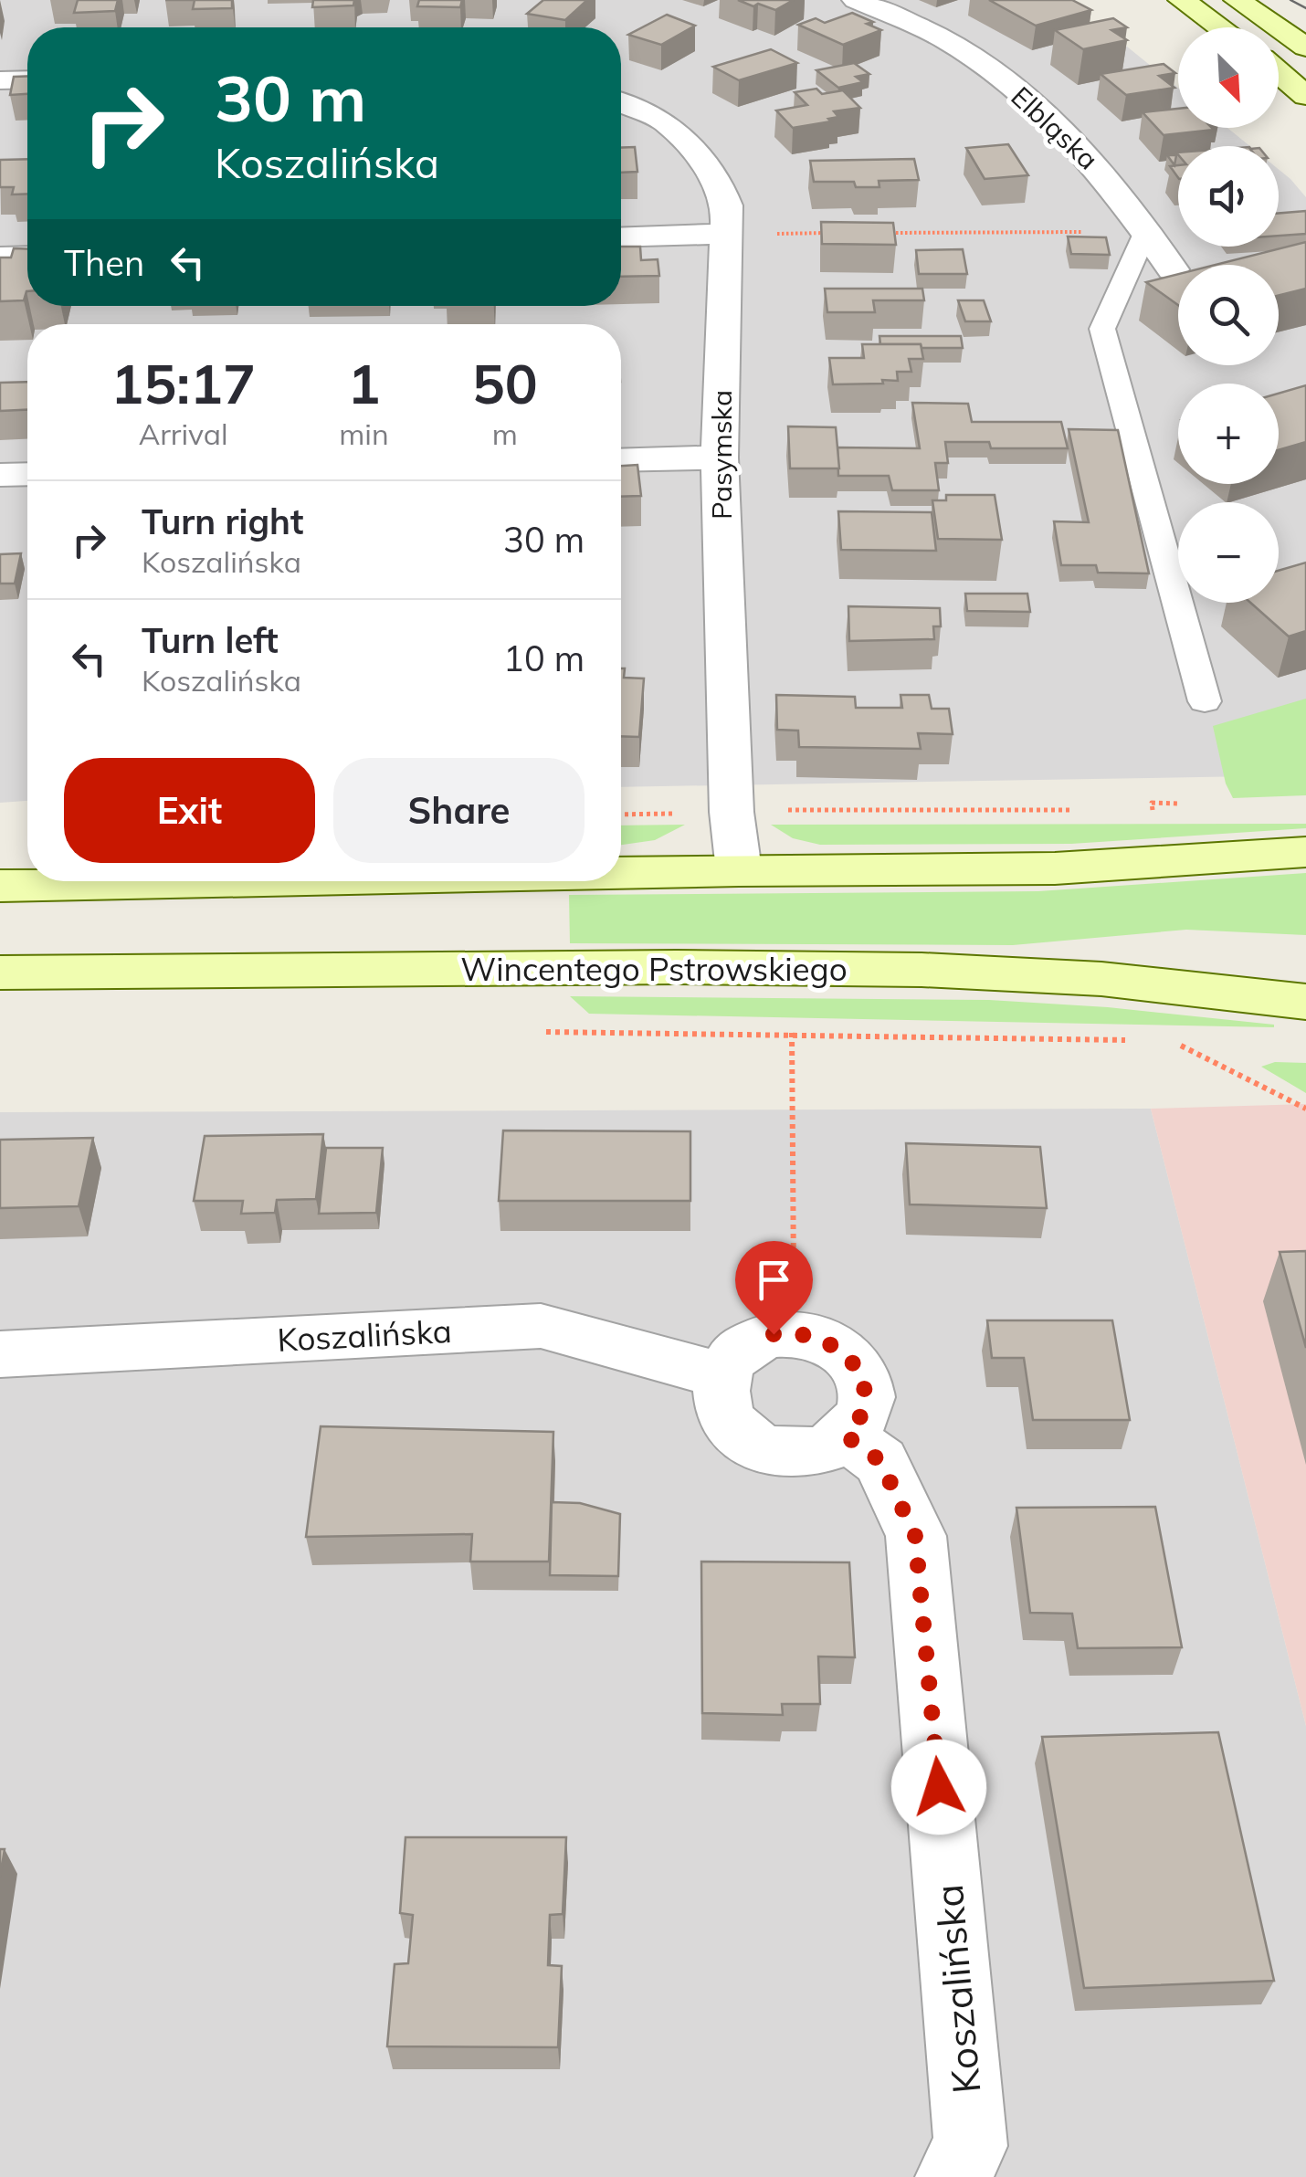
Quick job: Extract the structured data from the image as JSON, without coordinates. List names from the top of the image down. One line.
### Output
{"streets":{"main road":["Wincentego Pstrowskiego"],"street":["Elbląska","Pasymska","Koszalińska"]},"north":"bottom right","page":{"map_buttons":["+","−"],"turn":["30 m","Koszalińska"],"then":"Then","eta":["15:17","Arrival","1","min","50","m"],"list":[{"name":"Turn right","note":"Koszalińska","value":"30 m"},{"name":"Turn left","note":"Koszalińska","value":"10 m"}],"buttons":["Exit","Share"]}}
